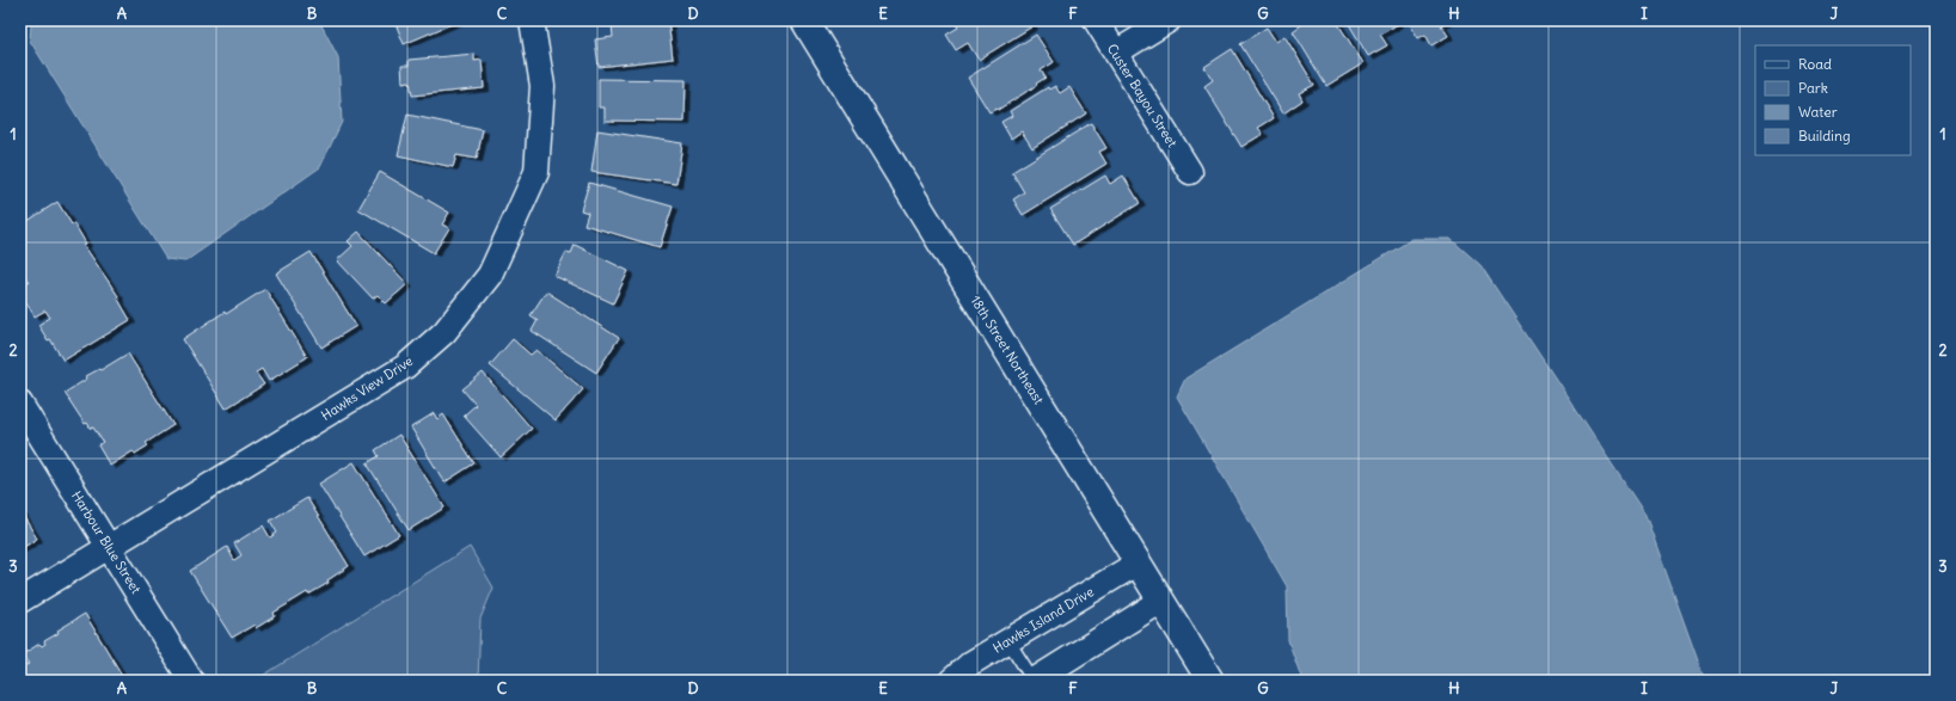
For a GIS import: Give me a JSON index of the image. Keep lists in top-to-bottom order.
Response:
{
  "streets": {
    "street": [
      "Custer Bayou Street",
      "18th Street Northeast",
      "Hawks View Drive",
      "Harbour Blue Street",
      "Hawks Island Drive"
    ]
  },
  "crossings": [
    ["18th Street Northeast", "Hawks Island Drive"],
    ["Hawks View Drive", "Harbour Blue Street"]
  ],
  "legend": [
    "Road",
    "Park",
    "Water",
    "Building"
  ],
  "grid": {
    "columns": [
      "A",
      "B",
      "C",
      "D",
      "E",
      "F",
      "G",
      "H",
      "I",
      "J"
    ],
    "rows": ["1", "2", "3"]
  }
}
